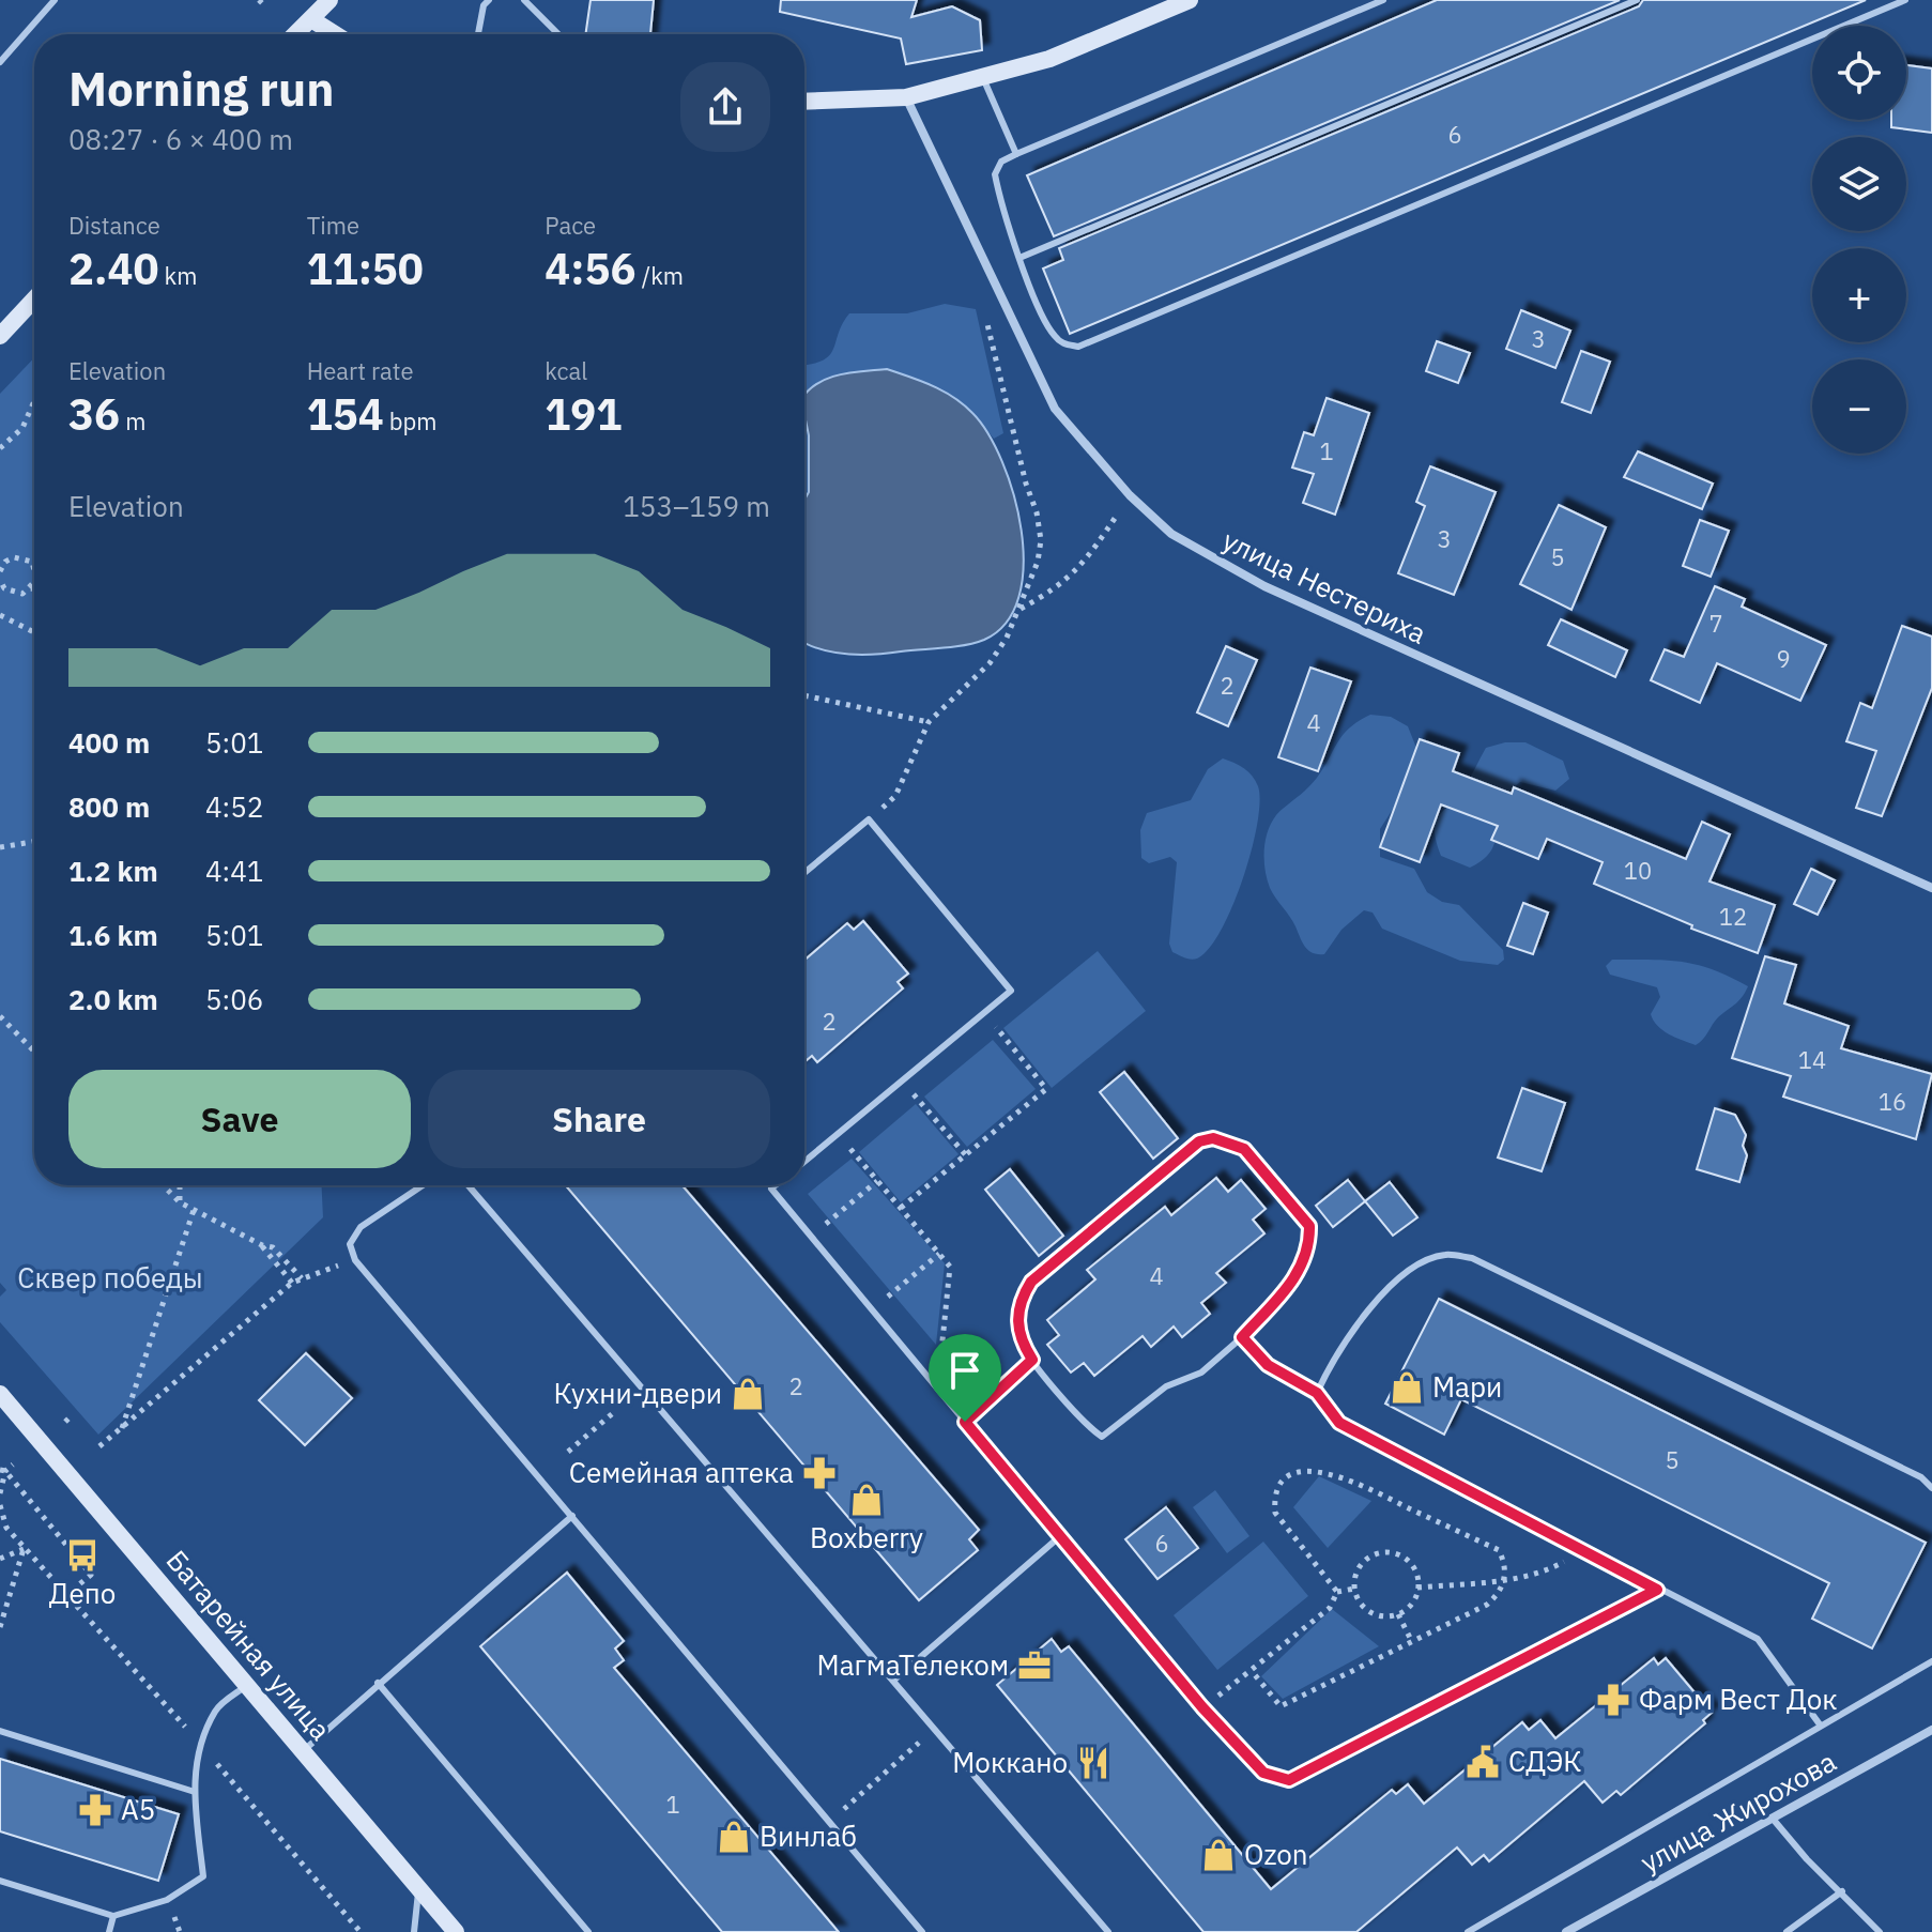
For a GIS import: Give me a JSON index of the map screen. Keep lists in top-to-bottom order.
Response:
{
  "streets": {
    "main road": ["Батарейная улица"],
    "street": ["улица Нестериха", "улица Жирохова"]
  },
  "parks": ["Сквер победы"],
  "places": {
    "shop": [
      "Мари",
      "Кухни-двери",
      "Boxberry",
      "Винлаб",
      "Ozon"
    ],
    "pharmacy": ["Семейная аптека", "Фарм Вест Док", "А5"],
    "bus stop": ["Депо"],
    "office": ["МагмаТелеком"],
    "public building": ["СДЭК"],
    "restaurant": ["Моккано"]
  },
  "house_numbers": [
    "6",
    "3",
    "1",
    "3",
    "5",
    "7",
    "9",
    "2",
    "4",
    "10",
    "12",
    "2",
    "14",
    "16",
    "4",
    "2",
    "5",
    "6",
    "1"
  ],
  "page": {
    "map_buttons": ["+", "−"],
    "heading": ["Morning run", "08:27 · 6 × 400 m"],
    "stats": [
      ["Distance", "2.40 km"],
      ["Time", "11:50"],
      ["Pace", "4:56 /km"],
      ["Elevation", "36 m"],
      ["Heart rate", "154 bpm"],
      ["kcal", "191"]
    ],
    "chart": ["Elevation", "153–159 m"],
    "list": [
      {
        "name": "400 m",
        "note": "5:01"
      },
      {
        "name": "800 m",
        "note": "4:52"
      },
      {
        "name": "1.2 km",
        "note": "4:41"
      },
      {
        "name": "1.6 km",
        "note": "5:01"
      },
      {
        "name": "2.0 km",
        "note": "5:06"
      }
    ],
    "buttons": ["Save", "Share"]
  }
}
